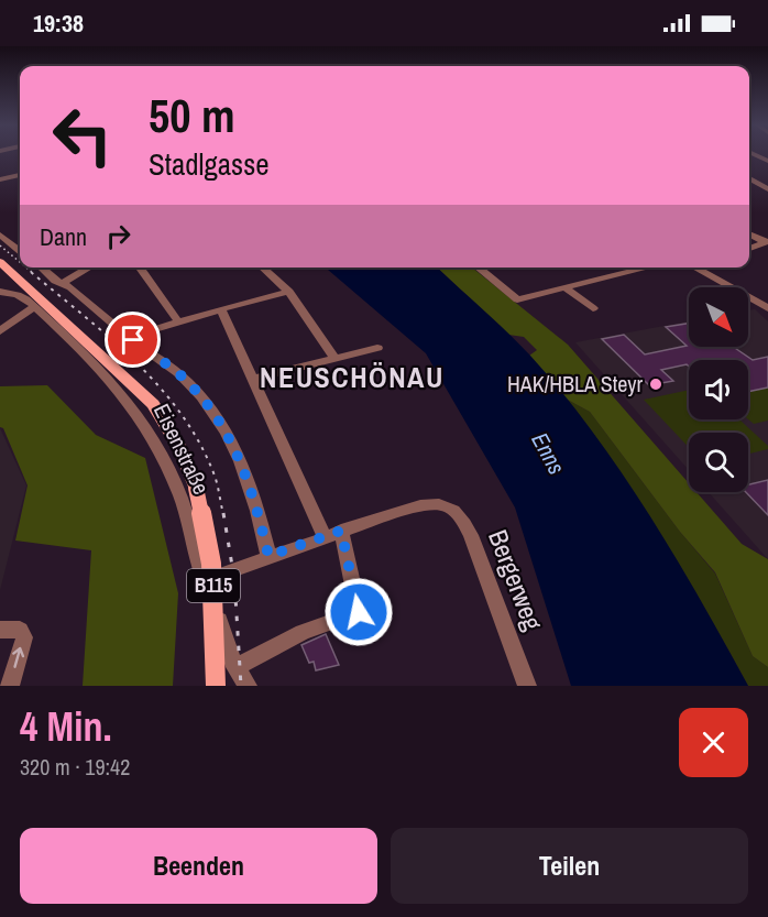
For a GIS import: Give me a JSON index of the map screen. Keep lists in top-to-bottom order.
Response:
{
  "streets": {
    "main road": ["Eisenstraße", "B115"],
    "street": ["Bergerweg"]
  },
  "districts": ["NEUSCHÖNAU"],
  "water": ["Enns"],
  "places": ["HAK/HBLA Steyr"],
  "north": "bottom right",
  "page": {
    "status": "19:38",
    "turn": ["50 m", "Stadlgasse"],
    "then": "Dann",
    "heading": ["4 Min.", "320 m · 19:42"],
    "buttons": ["Beenden", "Teilen"]
  }
}
